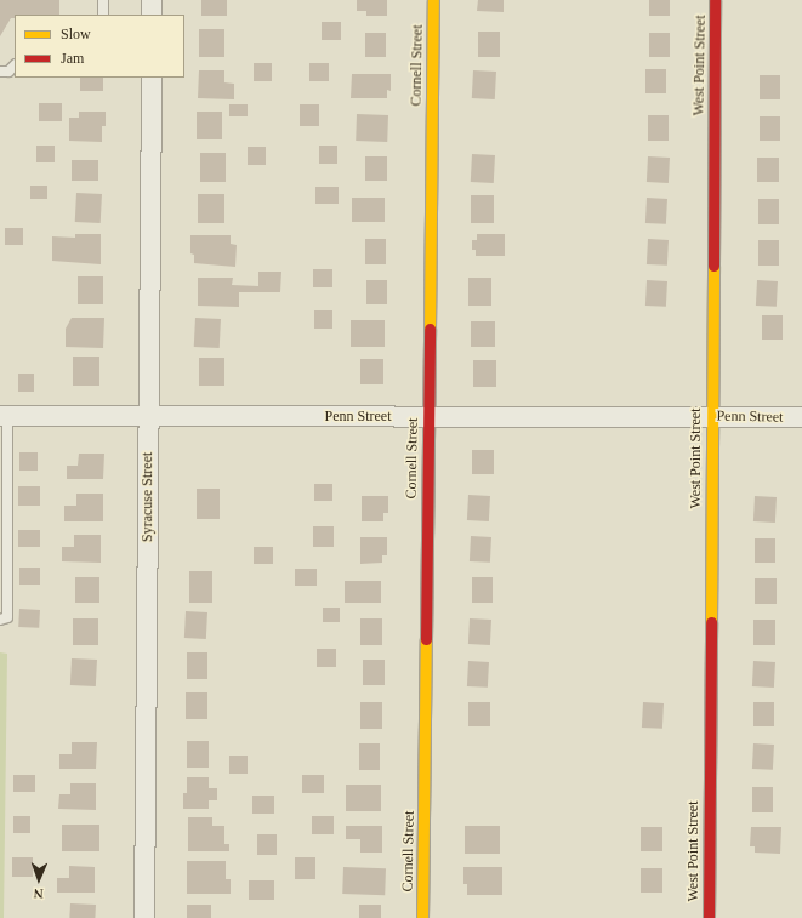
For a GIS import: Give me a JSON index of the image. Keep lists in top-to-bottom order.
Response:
{
  "streets": {
    "street": [
      "Cornell Street",
      "West Point Street",
      "Penn Street",
      "Syracuse Street"
    ]
  },
  "crossings": [
    ["Cornell Street", "Penn Street"],
    ["West Point Street", "Penn Street"],
    ["Penn Street", "Syracuse Street"]
  ],
  "legend": ["Slow", "Jam"],
  "north": "bottom"
}
